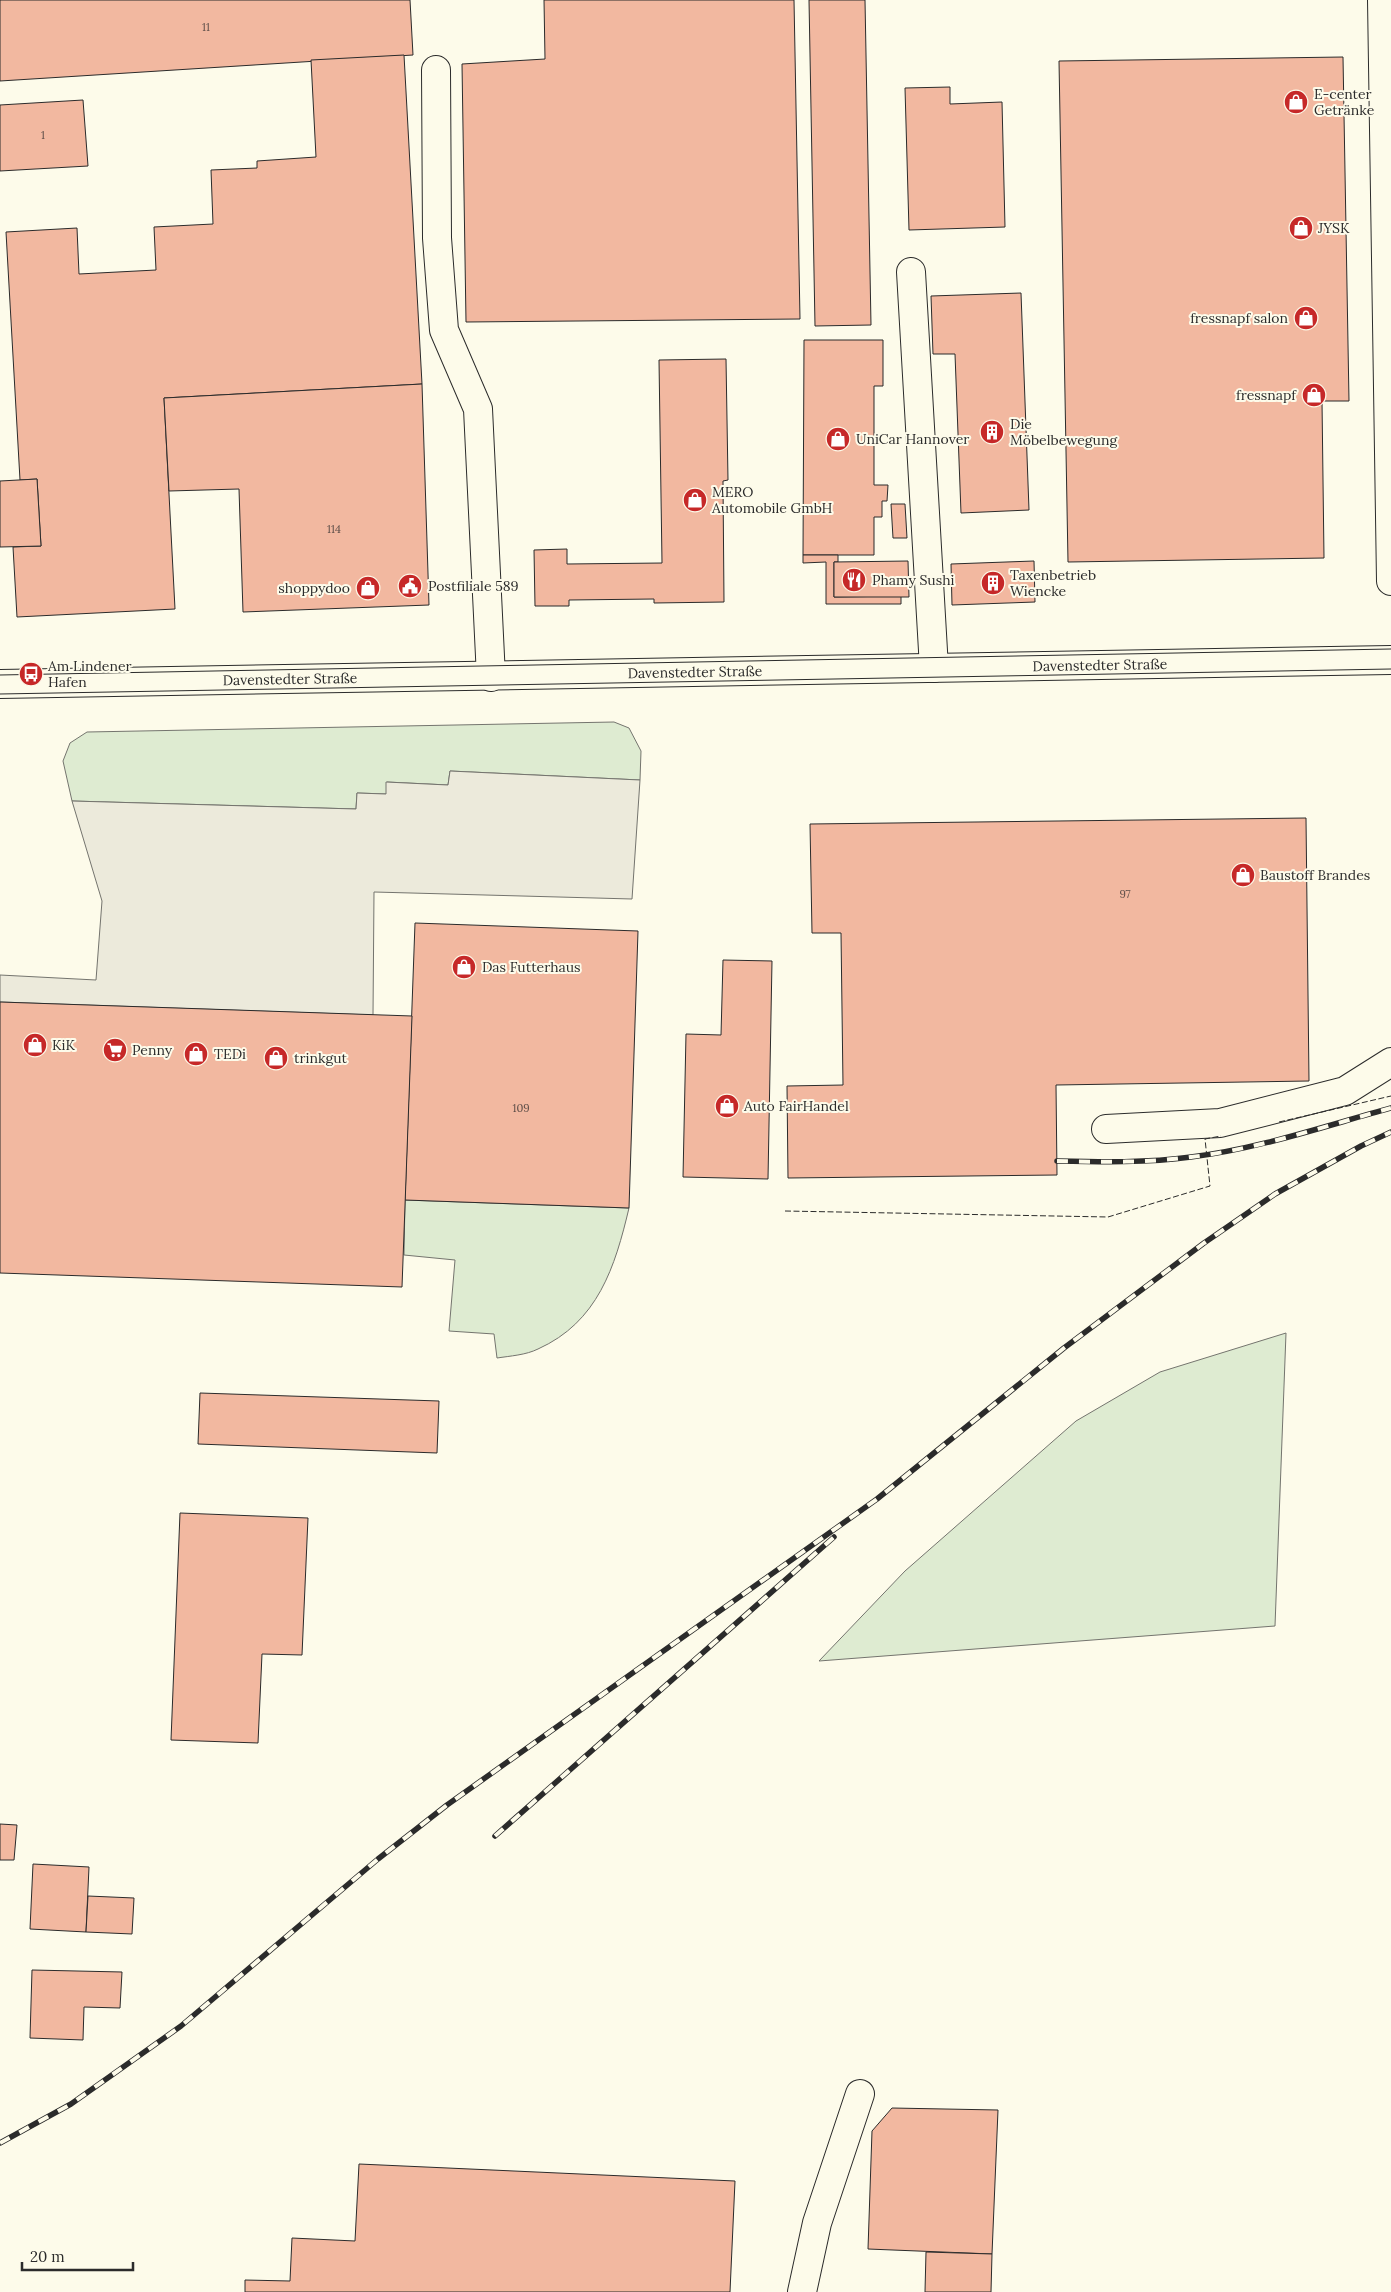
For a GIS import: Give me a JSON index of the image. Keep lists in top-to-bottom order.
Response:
{
  "streets": {
    "street": ["Davenstedter Straße"]
  },
  "places": {
    "shop": [
      "E-center Getränke",
      "JYSK",
      "fressnapf salon",
      "fressnapf",
      "UniCar Hannover",
      "MERO Automobile GmbH",
      "shoppydoo",
      "Baustoff Brandes",
      "Das Futterhaus",
      "KiK",
      "TEDi",
      "trinkgut",
      "Auto FairHandel"
    ],
    "building": ["Die Möbelbewegung", "Taxenbetrieb Wiencke"],
    "restaurant": ["Phamy Sushi"],
    "public building": ["Postfiliale 589"],
    "bus stop": ["Am Lindener Hafen"],
    "supermarket": ["Penny"]
  },
  "house_numbers": [
    "11",
    "1",
    "114",
    "97",
    "109"
  ],
  "scale_bar": "20 m"
}
